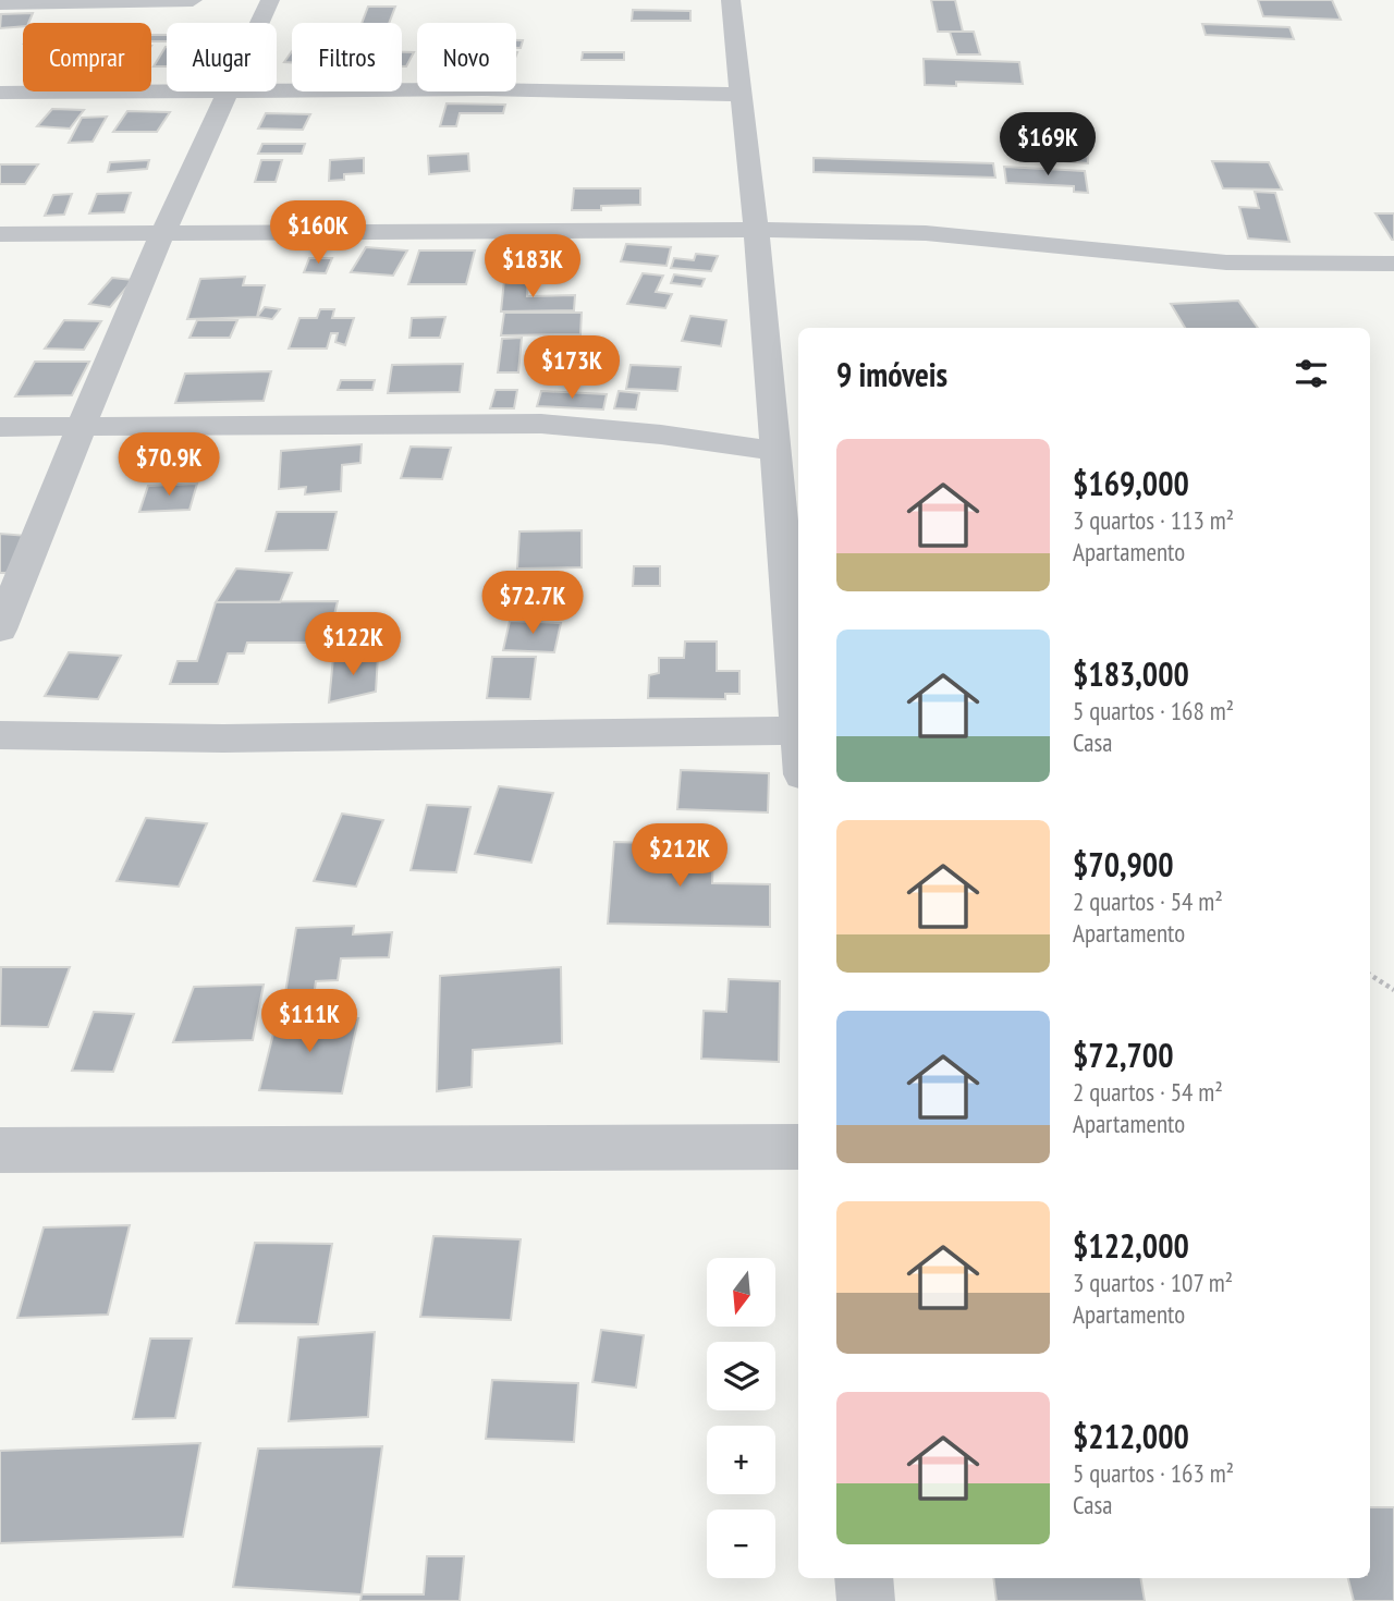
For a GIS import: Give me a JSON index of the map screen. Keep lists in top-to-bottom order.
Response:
{
  "north": "bottom",
  "page": {
    "chip": [
      "Comprar",
      "Alugar",
      "Filtros",
      "Novo"
    ],
    "price": [
      "$169K",
      "$160K",
      "$183K",
      "$173K",
      "$70.9K",
      "$72.7K",
      "$122K",
      "$212K",
      "$111K"
    ],
    "heading": "9 imóveis",
    "list": [
      {
        "name": "$169,000",
        "note": "3 quartos · 113 m² · Apartamento"
      },
      {
        "name": "$183,000",
        "note": "5 quartos · 168 m² · Casa"
      },
      {
        "name": "$70,900",
        "note": "2 quartos · 54 m² · Apartamento"
      },
      {
        "name": "$72,700",
        "note": "2 quartos · 54 m² · Apartamento"
      },
      {
        "name": "$122,000",
        "note": "3 quartos · 107 m² · Apartamento"
      },
      {
        "name": "$212,000",
        "note": "5 quartos · 163 m² · Casa"
      }
    ],
    "map_buttons": ["+", "−"]
  }
}
